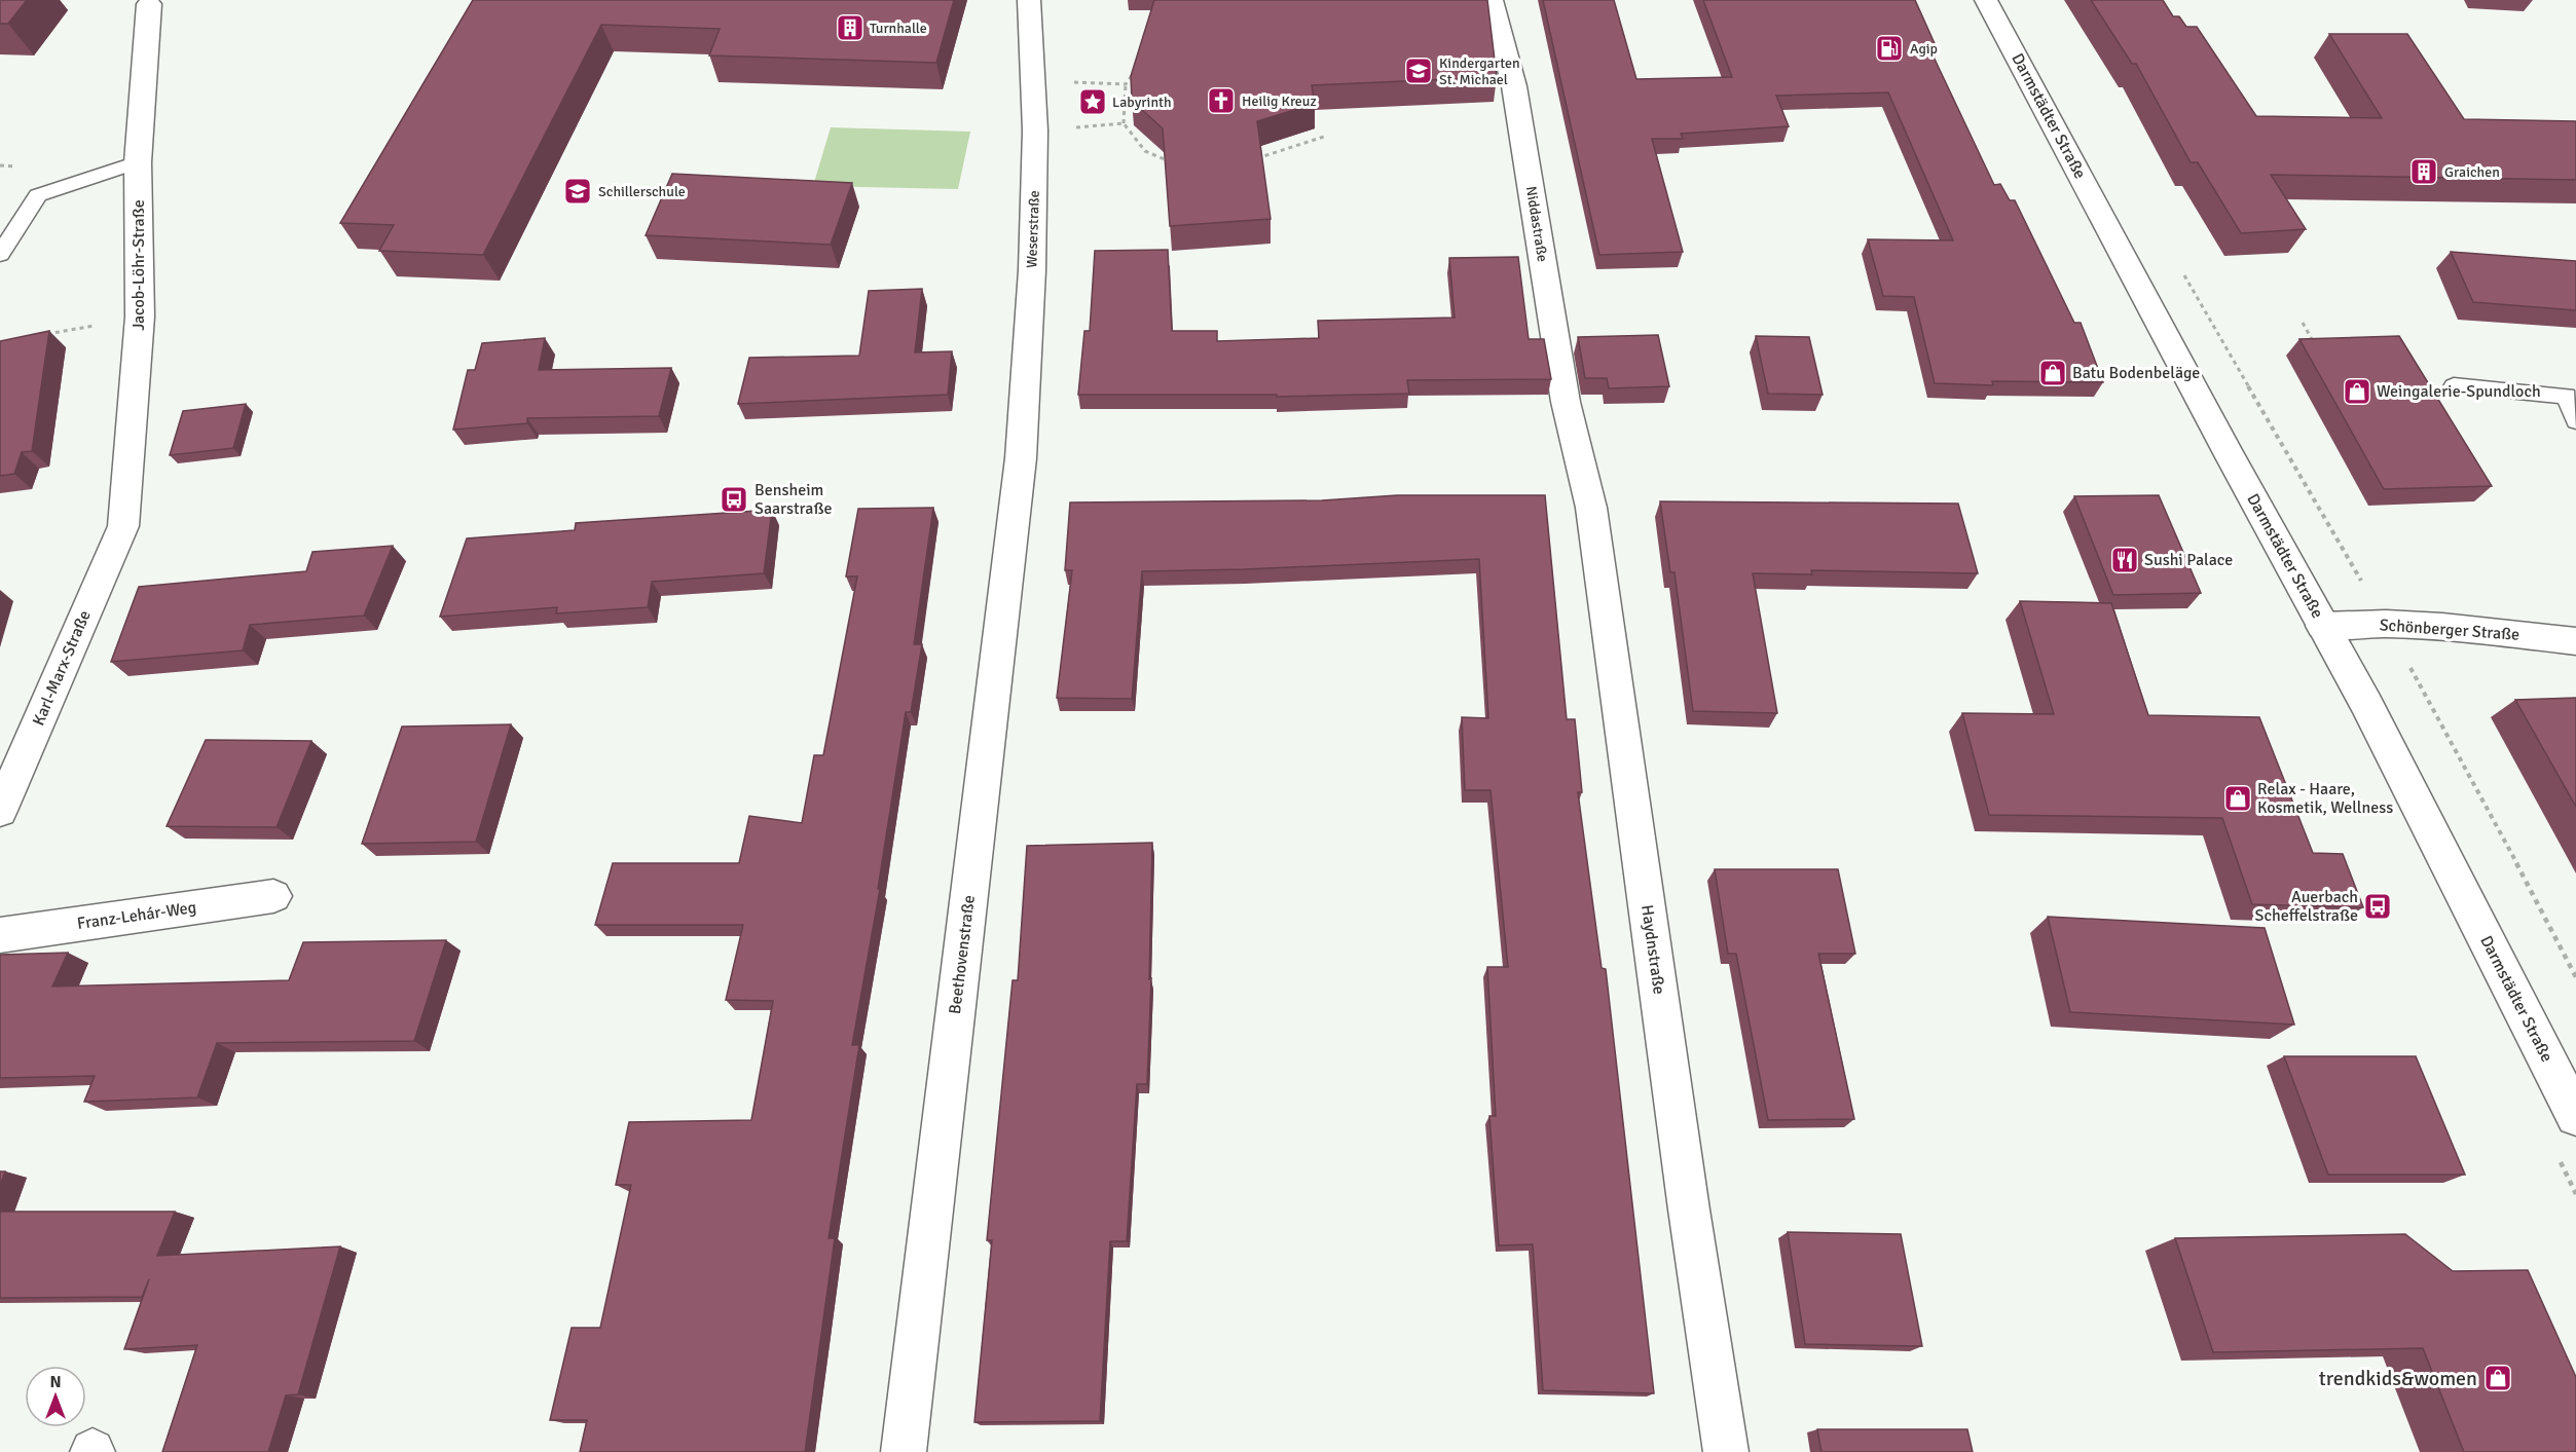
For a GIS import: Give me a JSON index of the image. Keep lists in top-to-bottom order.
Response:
{
  "streets": {
    "street": [
      "Darmstädter Straße",
      "Niddastraße",
      "Weserstraße",
      "Jacob-Löhr-Straße",
      "Schönberger Straße",
      "Karl-Marx-Straße",
      "Franz-Lehár-Weg",
      "Haydnstraße",
      "Beethovenstraße"
    ]
  },
  "crossings": [
    ["Darmstädter Straße", "Schönberger Straße"],
    ["Niddastraße", "Haydnstraße"],
    ["Weserstraße", "Beethovenstraße"],
    ["Jacob-Löhr-Straße", "Karl-Marx-Straße"]
  ],
  "places": {
    "building": ["Turnhalle", "Graichen"],
    "fuel station": ["Agip"],
    "school or university": ["Kindergarten St. Michael", "Schillerschule"],
    "church": ["Heilig Kreuz"],
    "place": ["Labyrinth"],
    "shop": [
      "Batu Bodenbeläge",
      "Weingalerie-Spundloch",
      "Relax - Haare, Kosmetik, Wellness",
      "trendkids&women"
    ],
    "bus stop": ["Bensheim Saarstraße", "Auerbach Scheffelstraße"],
    "restaurant": ["Sushi Palace"]
  },
  "north": "top"
}
